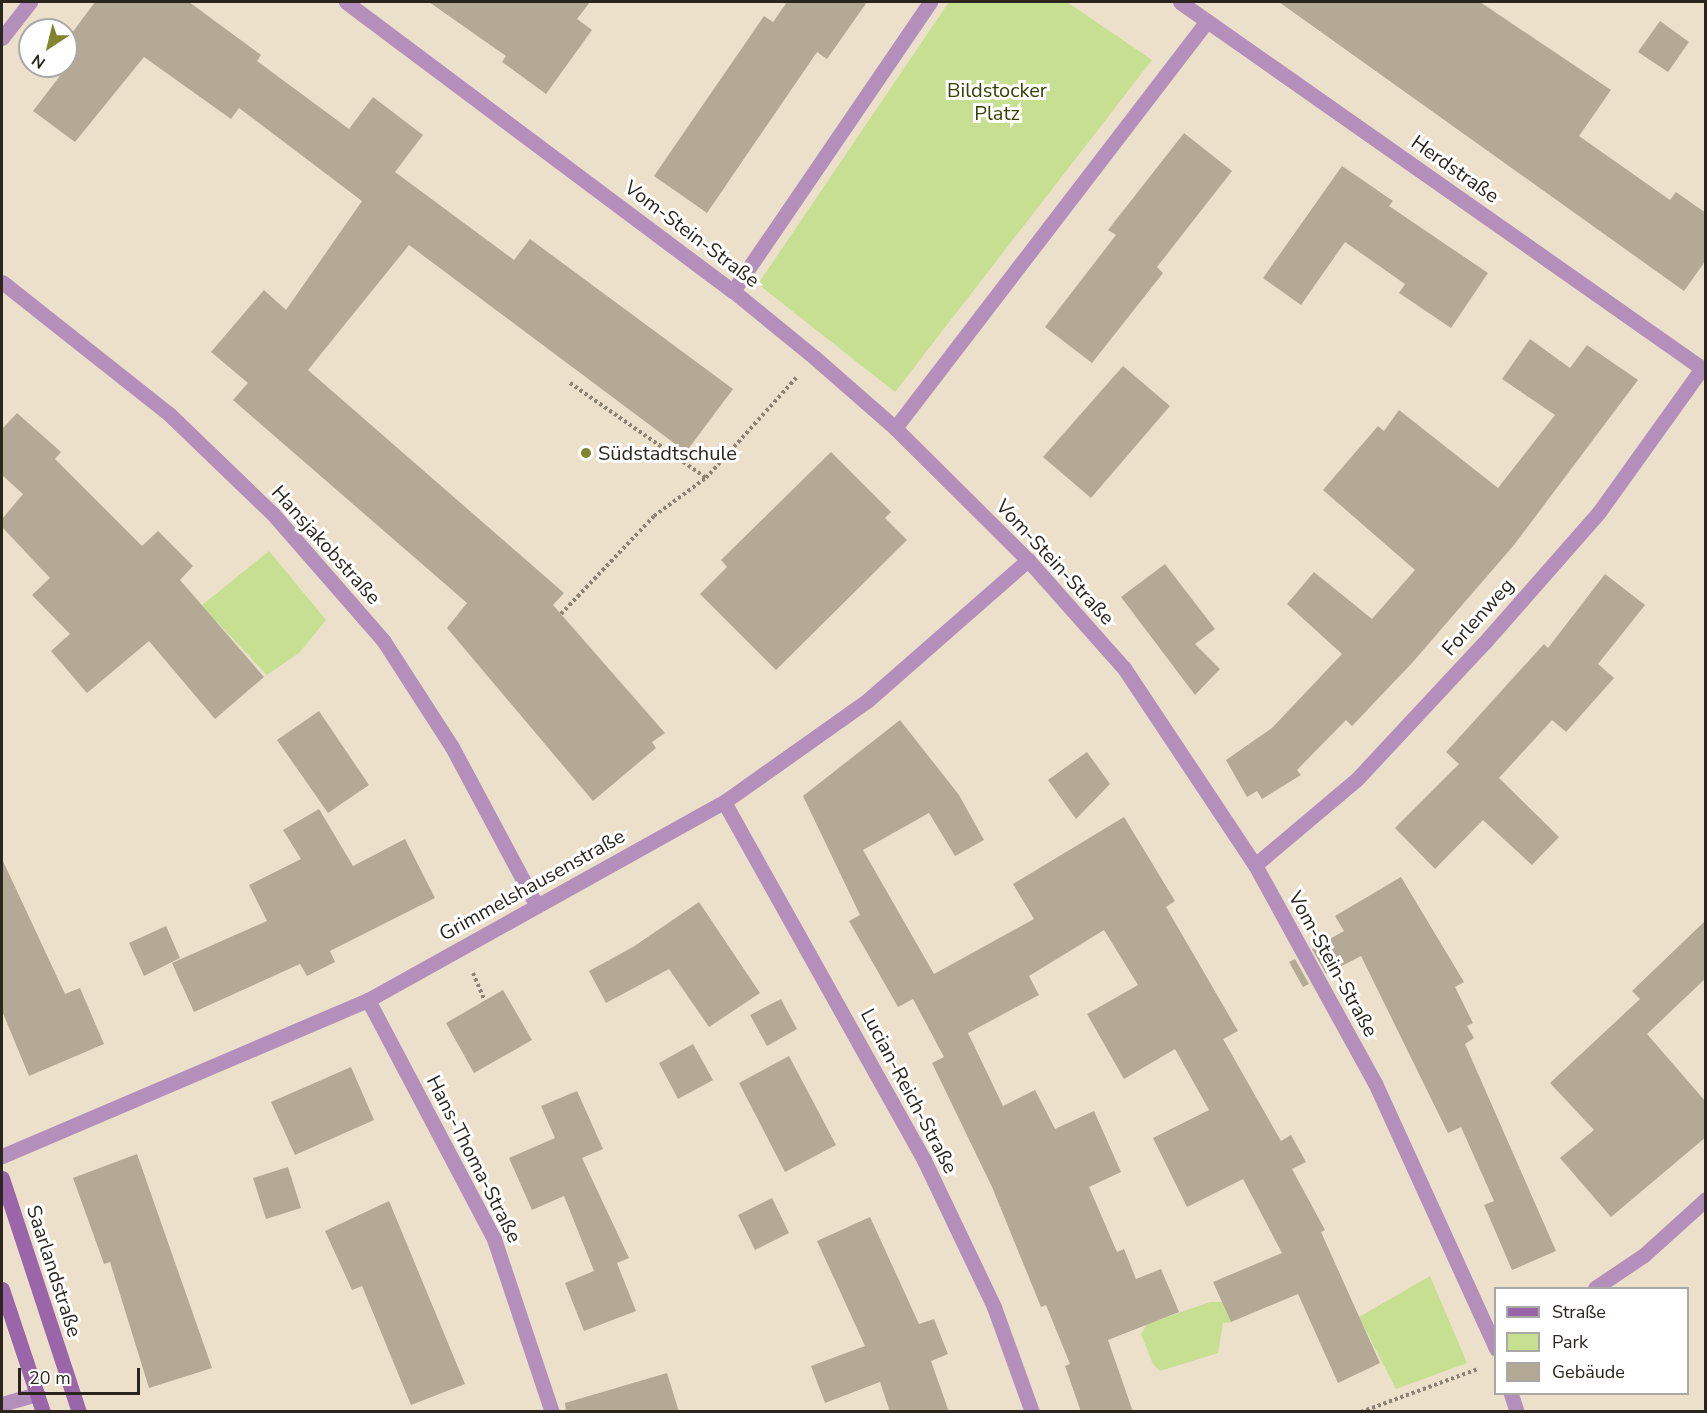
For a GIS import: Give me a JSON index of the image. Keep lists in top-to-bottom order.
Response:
{
  "streets": {
    "street": [
      "Herdstraße",
      "Vom-Stein-Straße",
      "Hansjakobstraße",
      "Forlenweg",
      "Grimmelshausenstraße",
      "Lucian-Reich-Straße",
      "Hans-Thoma-Straße",
      "Saarlandstraße"
    ]
  },
  "crossings": [
    ["Herdstraße", "Forlenweg"],
    ["Vom-Stein-Straße", "Forlenweg"],
    ["Vom-Stein-Straße", "Grimmelshausenstraße"],
    ["Hansjakobstraße", "Grimmelshausenstraße"],
    ["Grimmelshausenstraße", "Lucian-Reich-Straße"],
    ["Grimmelshausenstraße", "Hans-Thoma-Straße"]
  ],
  "parks": ["Bildstocker Platz"],
  "places": ["Südstadtschule"],
  "legend": ["Straße", "Park", "Gebäude"],
  "scale_bar": "20 m",
  "north": "bottom left"
}
